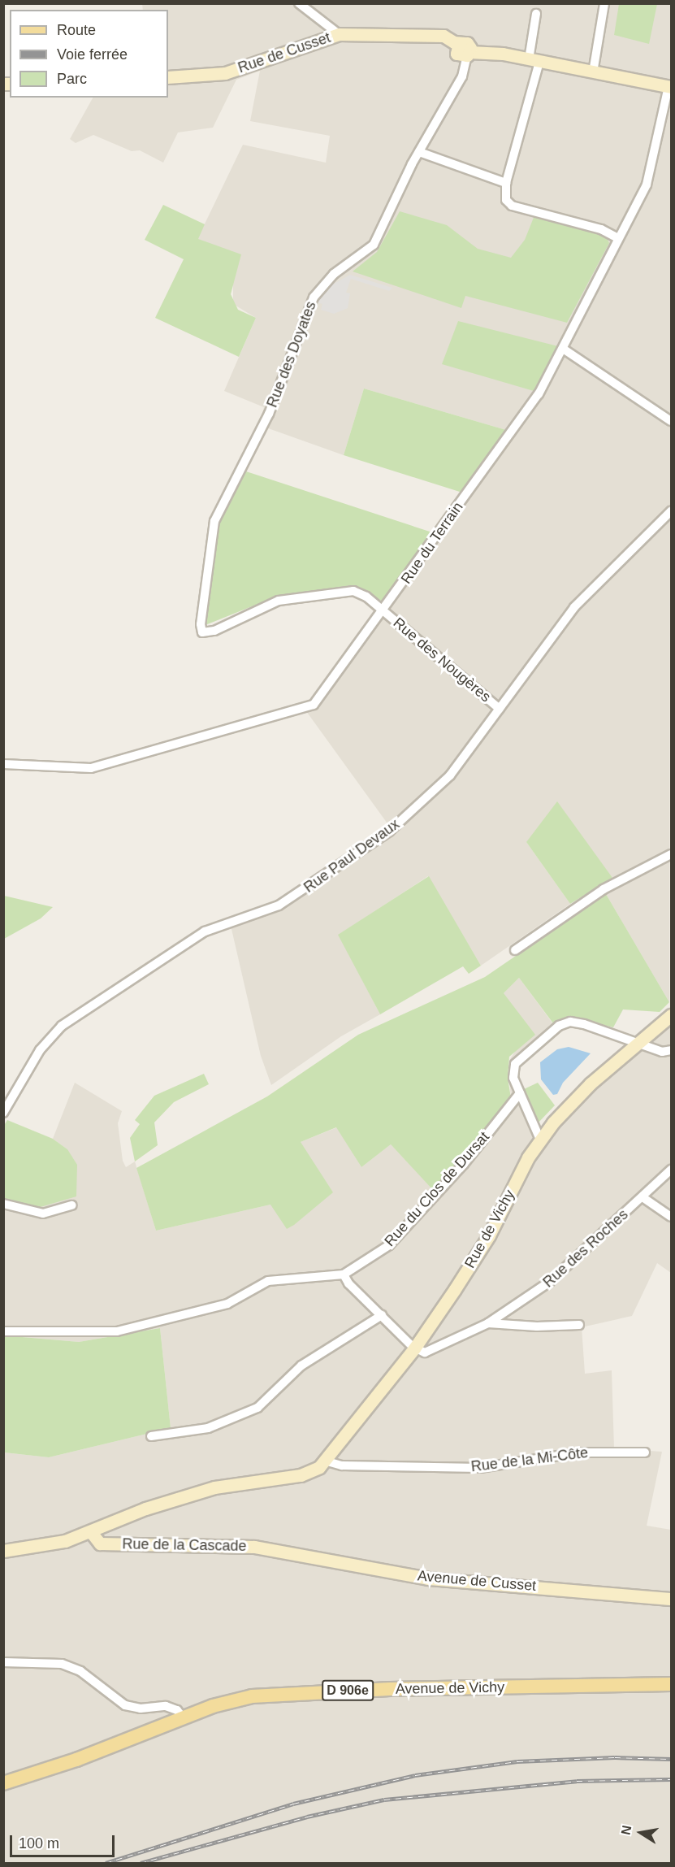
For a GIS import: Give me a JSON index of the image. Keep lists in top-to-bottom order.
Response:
{
  "streets": {
    "main road": ["Avenue de Vichy", "D 906e"],
    "street": [
      "Rue de Cusset",
      "Rue des Doyates",
      "Rue du Terrain",
      "Rue des Nougères",
      "Rue Paul Devaux",
      "Rue du Clos de Dursat",
      "Rue de Vichy",
      "Rue des Roches",
      "Rue de la Mi-Côte",
      "Rue de la Cascade",
      "Avenue de Cusset"
    ]
  },
  "crossings": [
    ["Rue de Cusset", "Rue des Doyates"],
    ["Rue de Cusset", "Rue du Terrain"],
    ["Rue des Doyates", "Rue des Nougères"],
    ["Rue du Terrain", "Rue des Nougères"],
    ["Rue des Nougères", "Rue Paul Devaux"],
    ["Rue de Vichy", "Rue des Roches"],
    ["Rue de Vichy", "Rue de la Mi-Côte"],
    ["Rue de la Cascade", "Avenue de Cusset"]
  ],
  "legend": ["Route", "Voie ferrée", "Parc"],
  "scale_bar": "100 m",
  "north": "left"
}
